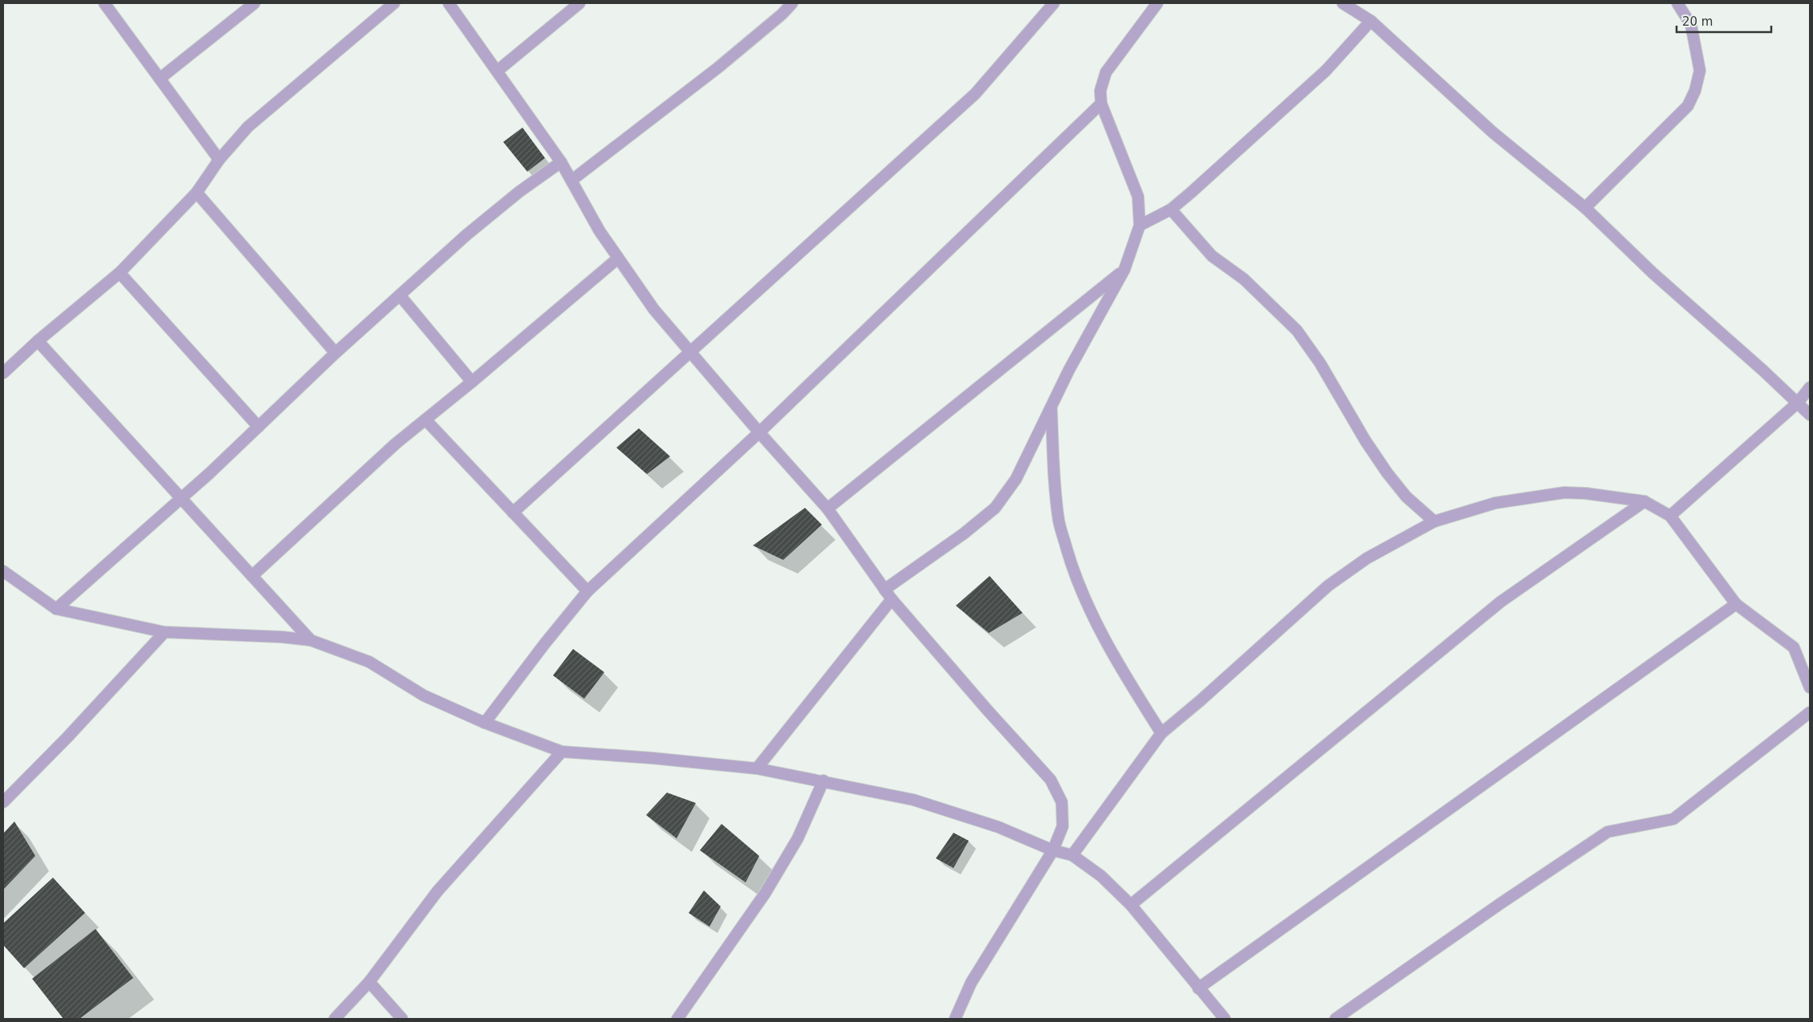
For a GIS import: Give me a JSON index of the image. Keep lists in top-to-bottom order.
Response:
{
  "scale_bar": "20 m"
}
